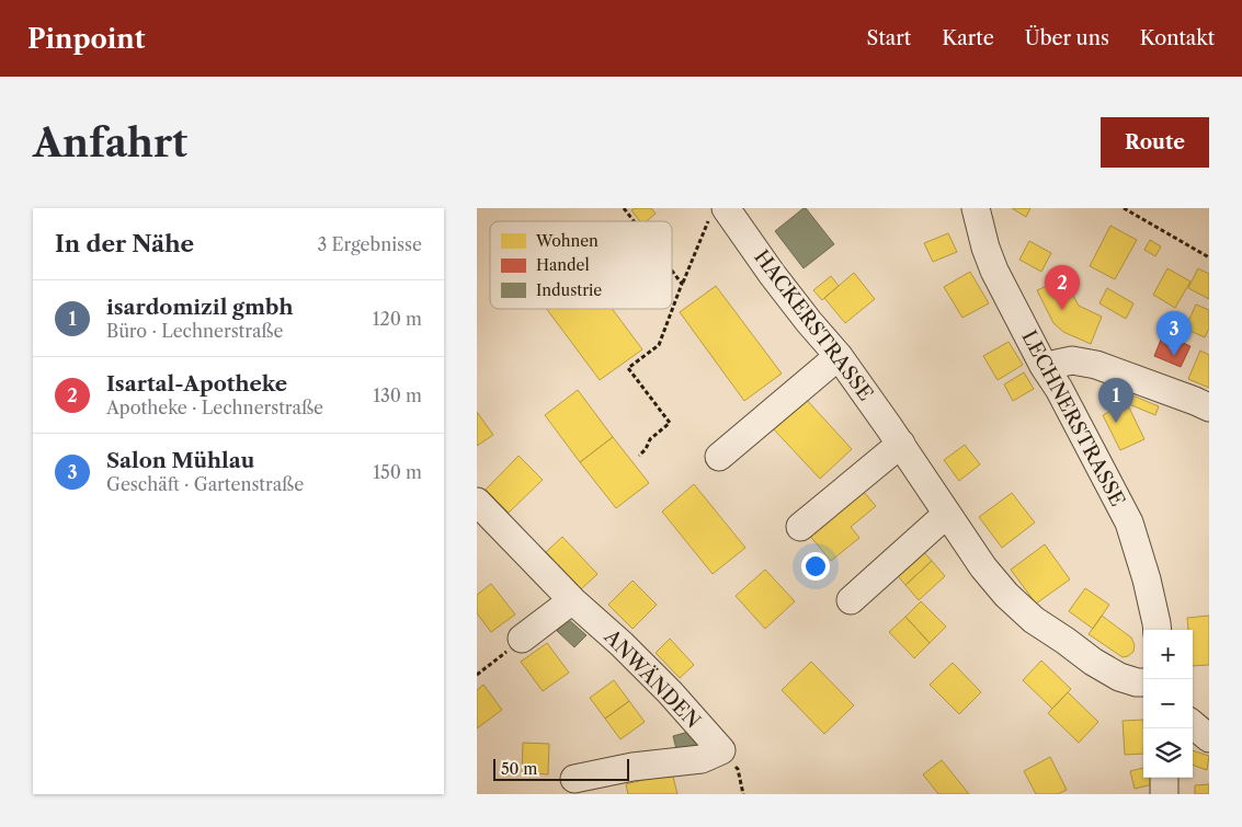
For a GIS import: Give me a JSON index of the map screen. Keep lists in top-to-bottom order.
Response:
{
  "streets": {
    "street": ["HACKERSTRASSE", "LECHNERSTRASSE", "ANWÄNDEN"]
  },
  "legend": ["Wohnen", "Handel", "Industrie"],
  "scale_bar": "50 m",
  "page": {
    "header": "Pinpoint",
    "nav": [
      "Start",
      "Karte",
      "Über uns",
      "Kontakt"
    ],
    "buttons": "Route",
    "title": "Anfahrt",
    "heading": ["In der Nähe", "3 Ergebnisse"],
    "pins": ["2", "3", "1"],
    "list": [
      {
        "mark": "1",
        "name": "isardomizil gmbh",
        "note": "Büro · Lechnerstraße",
        "value": "120 m"
      },
      {
        "mark": "2",
        "name": "Isartal-Apotheke",
        "note": "Apotheke · Lechnerstraße",
        "value": "130 m"
      },
      {
        "mark": "3",
        "name": "Salon Mühlau",
        "note": "Geschäft · Gartenstraße",
        "value": "150 m"
      }
    ],
    "map_buttons": ["+", "−"],
    "scale": "50 m"
  }
}
